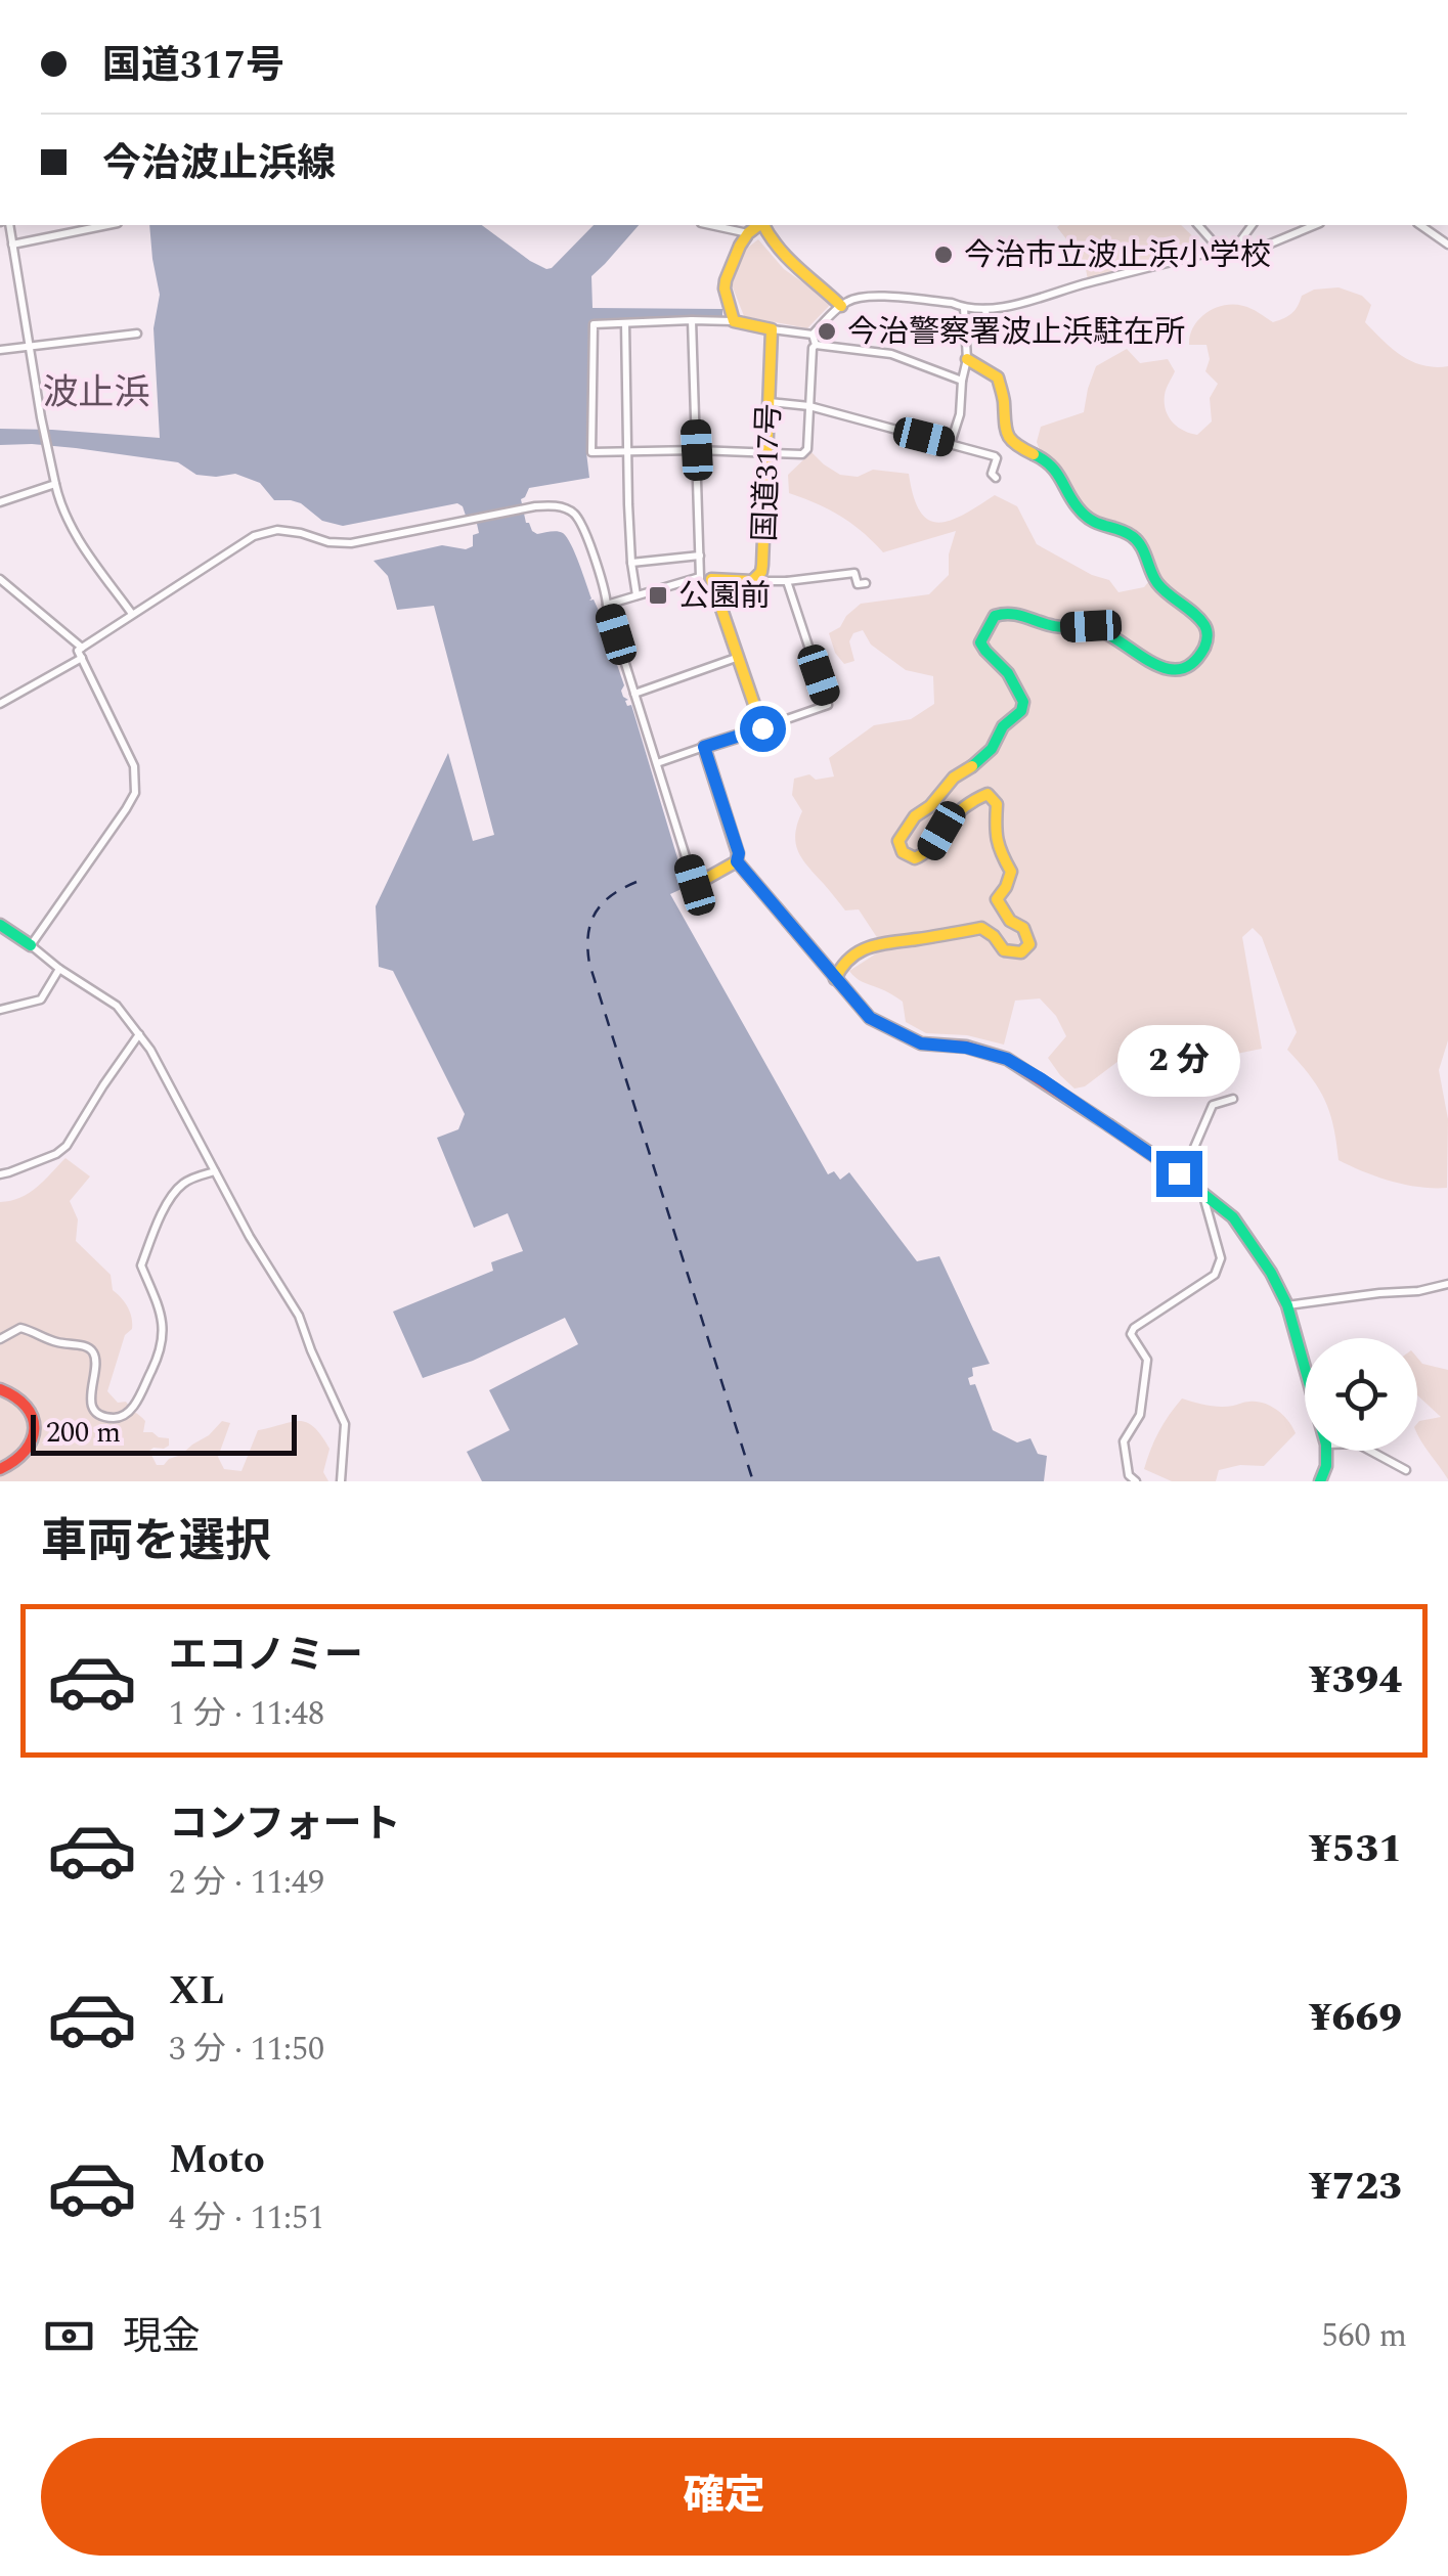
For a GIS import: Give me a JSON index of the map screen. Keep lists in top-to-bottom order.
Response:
{
  "streets": {
    "main road": ["国道317号"]
  },
  "districts": ["波止浜"],
  "places": {
    "other": ["今治市立波止浜小学校", "今治警察署波止浜駐在所"],
    "transit": ["公園前"]
  },
  "scale_bar": "200 m",
  "page": {
    "banner": ["国道317号", "今治波止浜線"],
    "bubble": "2 分",
    "scale": "200 m",
    "heading": "車両を選択",
    "list": [
      {
        "name": "エコノミー",
        "note": "1 分 · 11:48",
        "value": "¥394"
      },
      {
        "name": "コンフォート",
        "note": "2 分 · 11:49",
        "value": "¥531"
      },
      {
        "name": "XL",
        "note": "3 分 · 11:50",
        "value": "¥669"
      },
      {
        "name": "Moto",
        "note": "4 分 · 11:51",
        "value": "¥723"
      }
    ],
    "pay": ["現金", "560 m"],
    "buttons": "確定"
  }
}
